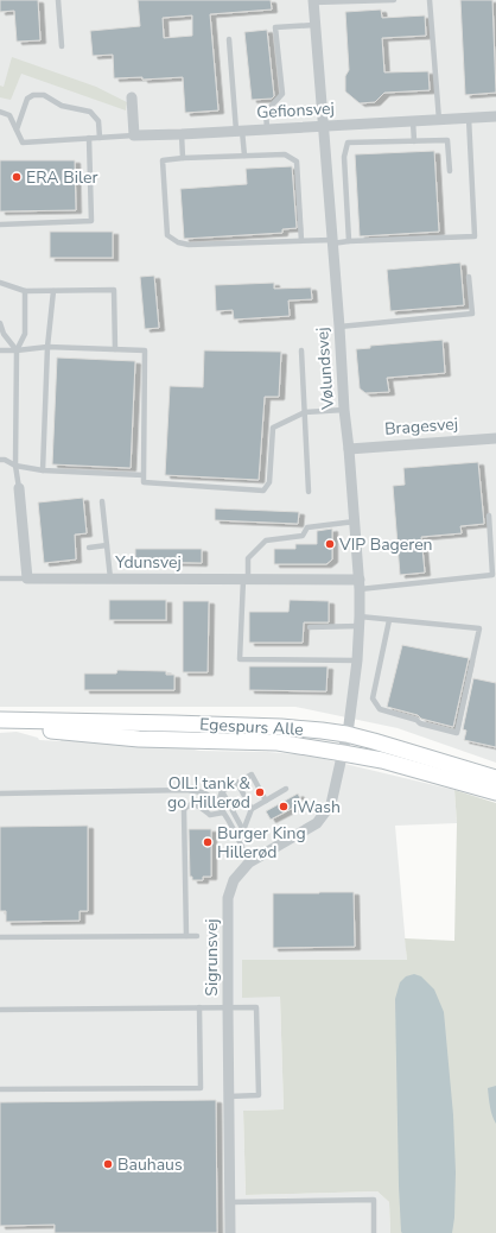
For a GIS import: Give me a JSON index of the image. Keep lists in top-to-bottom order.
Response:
{
  "streets": {
    "street": [
      "Gefionsvej",
      "Vølundsvej",
      "Bragesvej",
      "Ydunsvej",
      "Egespurs Alle",
      "Sigrunsvej"
    ]
  },
  "crossings": [
    ["Gefionsvej", "Vølundsvej"],
    ["Vølundsvej", "Bragesvej"],
    ["Vølundsvej", "Ydunsvej"],
    ["Vølundsvej", "Egespurs Alle"],
    ["Vølundsvej", "Sigrunsvej"],
    ["Egespurs Alle", "Sigrunsvej"]
  ],
  "places": [
    "ERA Biler",
    "VIP Bageren",
    "OIL! tank & go Hillerød",
    "iWash",
    "Burger King Hillerød",
    "Bauhaus"
  ]
}
